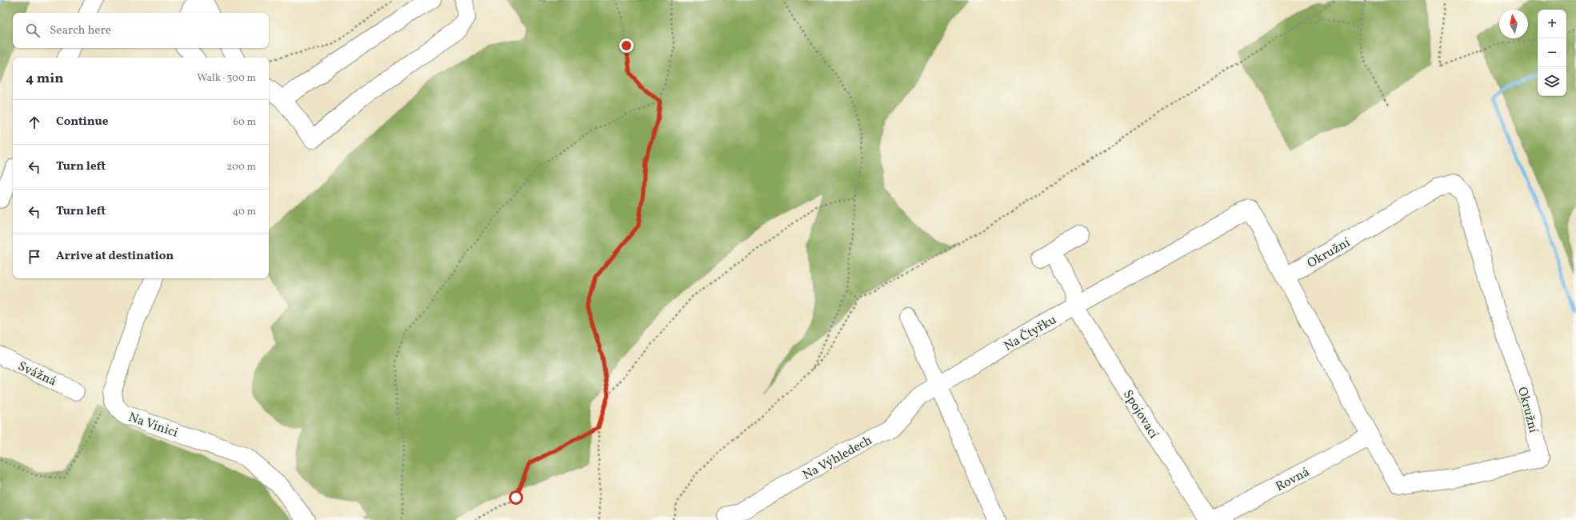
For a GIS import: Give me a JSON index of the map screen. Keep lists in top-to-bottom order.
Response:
{
  "streets": {
    "street": [
      "Okružní",
      "Na Čtyřku",
      "Svážná",
      "Spojovací",
      "Na Vinici",
      "Na Výhledech",
      "Rovná"
    ]
  },
  "crossings": [
    ["Okružní", "Na Čtyřku"],
    ["Okružní", "Rovná"],
    ["Na Čtyřku", "Spojovací"],
    ["Na Čtyřku", "Na Výhledech"]
  ],
  "north": "top",
  "page": {
    "map_buttons": ["+", "−"],
    "search": "Search here",
    "heading": ["4 min", "Walk · 300 m"],
    "list": [
      ["Continue", "60 m"],
      ["Turn left", "200 m"],
      ["Turn left", "40 m"],
      "Arrive at destination"
    ]
  }
}
